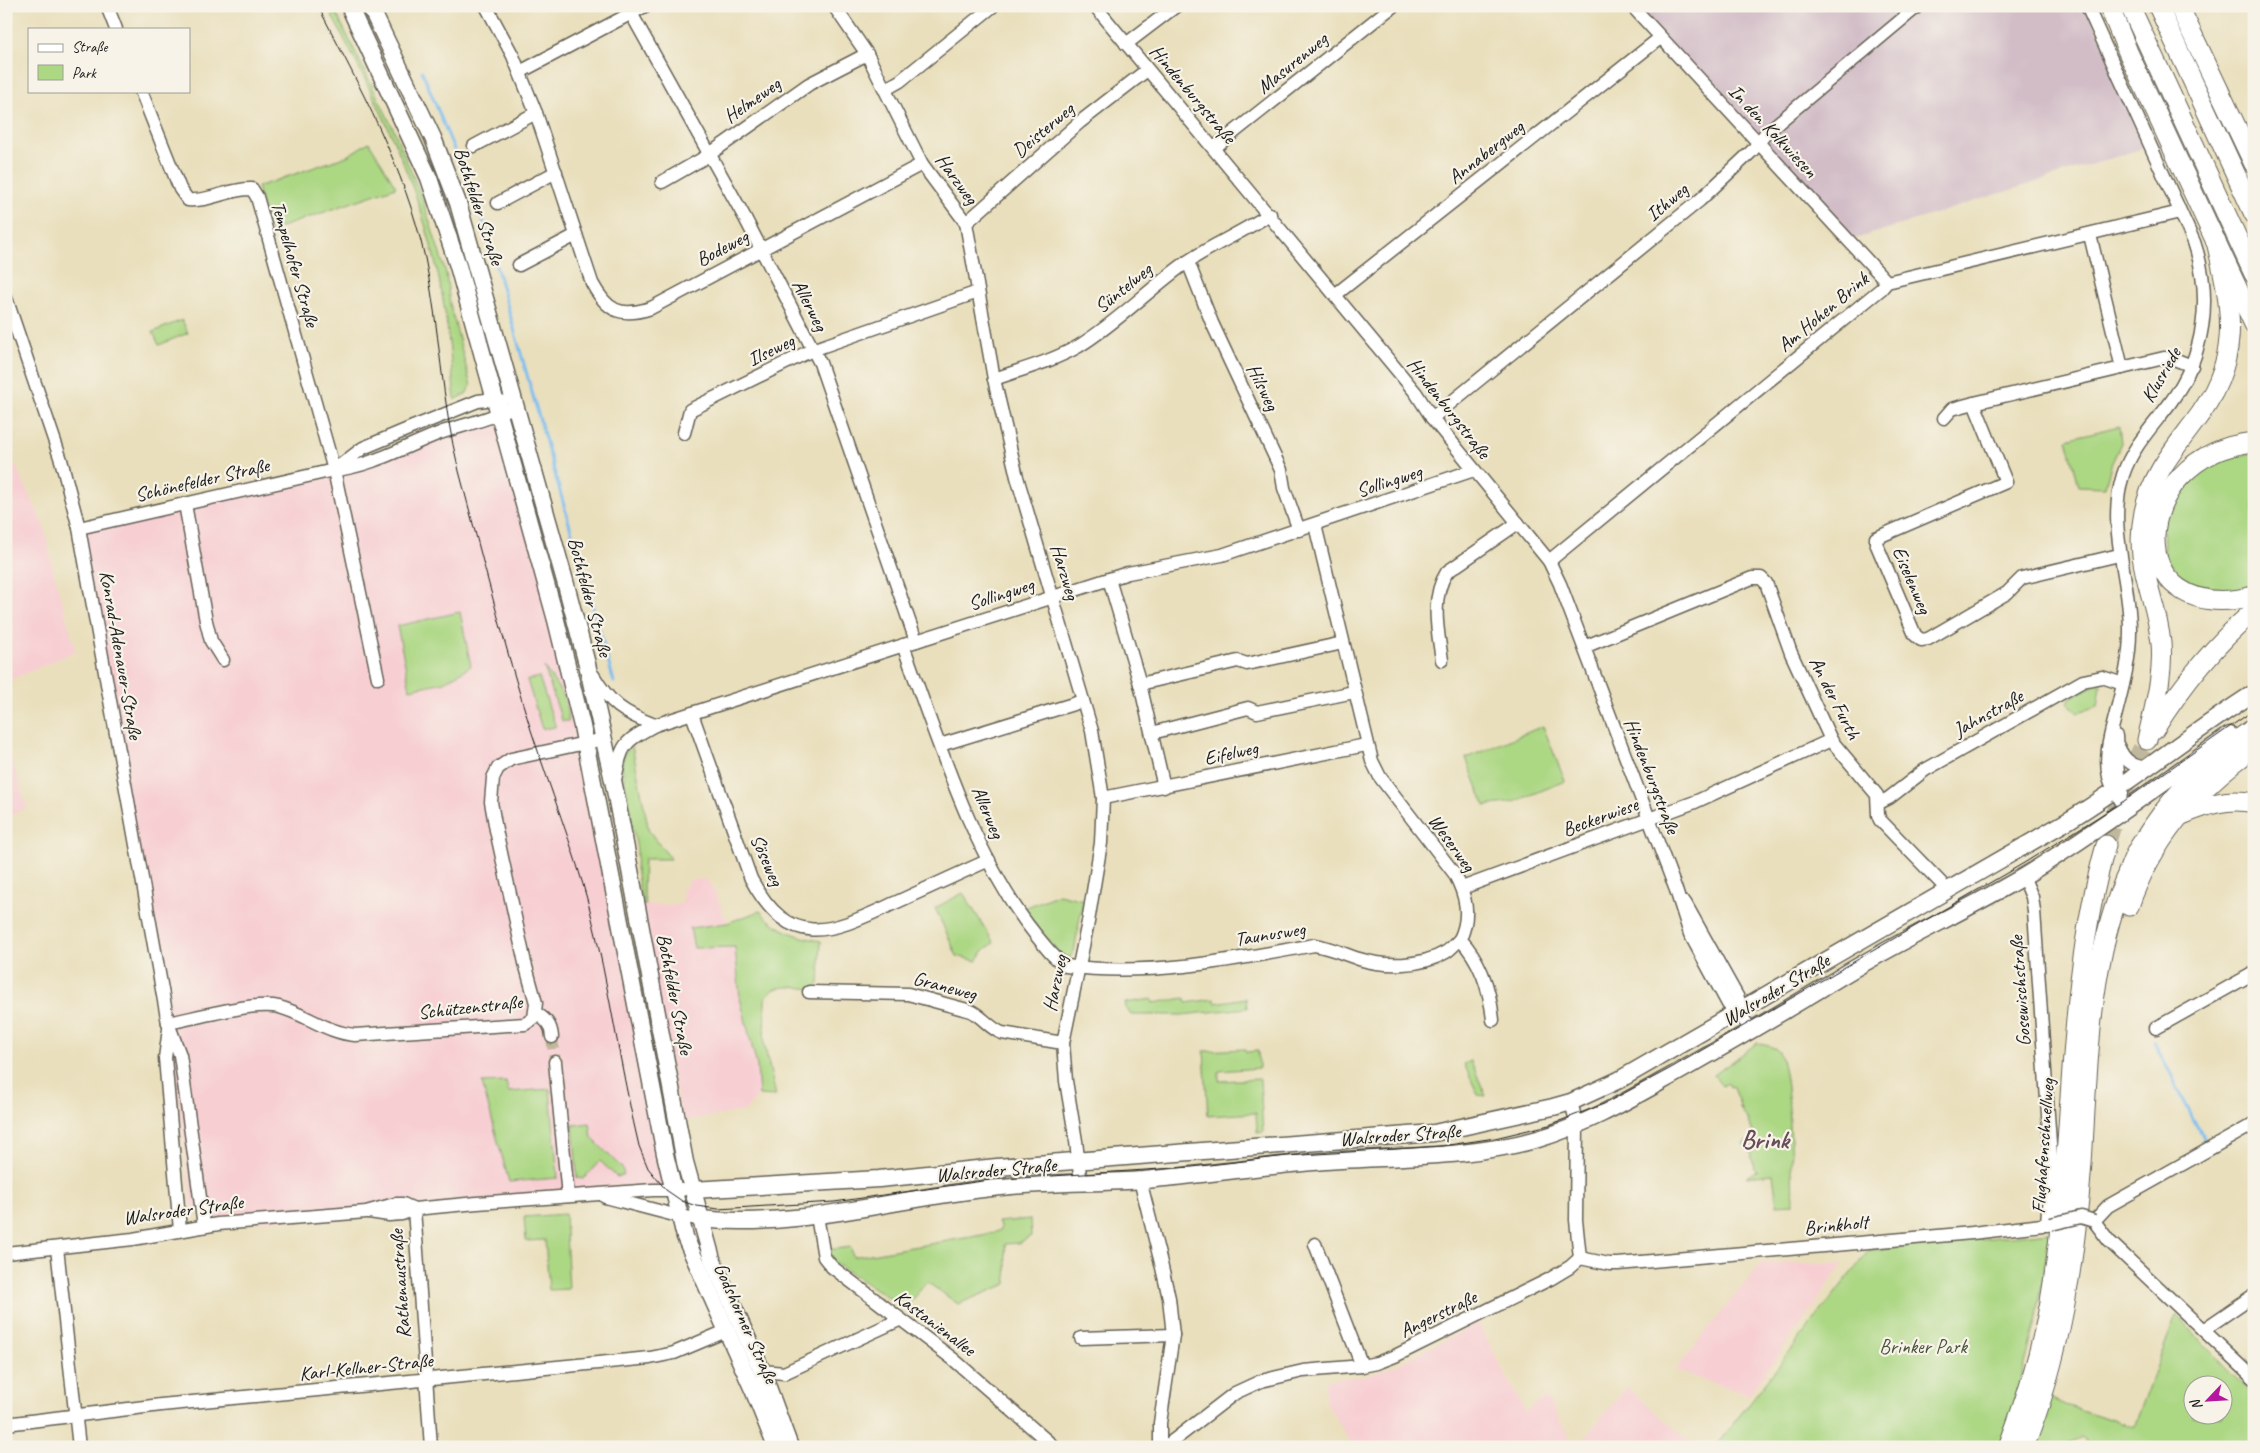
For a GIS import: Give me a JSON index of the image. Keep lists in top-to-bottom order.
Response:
{
  "streets": {
    "highway": ["Flughafenschnellweg"],
    "main road": ["Bothfelder Straße", "Walsroder Straße", "Godshorner Straße"],
    "street": [
      "Masurenweg",
      "Hindenburgstraße",
      "Helmeweg",
      "Deisterweg",
      "In den Kolkwiesen",
      "Annabergweg",
      "Harzweg",
      "Ithweg",
      "Bodeweg",
      "Tempelhofer Straße",
      "Süntelweg",
      "Allerweg",
      "Am Hohen Brink",
      "Ilseweg",
      "Klusriede",
      "Hilsweg",
      "Schönefelder Straße",
      "Sollingweg",
      "Eiselenweg",
      "Konrad-Adenauer-Straße",
      "An der Furth",
      "Jahnstraße",
      "Eifelweg",
      "Beckerwiese",
      "Weserweg",
      "Söseweg",
      "Taunusweg",
      "Graneweg",
      "Gosewischstraße",
      "Schützenstraße",
      "Brinkholt",
      "Rathenaustraße",
      "Angerstraße",
      "Kastanienallee",
      "Karl-Kellner-Straße"
    ]
  },
  "crossings": [
    ["Masurenweg", "Hindenburgstraße"],
    ["Hindenburgstraße", "Deisterweg"],
    ["Hindenburgstraße", "Annabergweg"],
    ["Hindenburgstraße", "Ithweg"],
    ["Hindenburgstraße", "Süntelweg"],
    ["Hindenburgstraße", "Am Hohen Brink"],
    ["Hindenburgstraße", "Sollingweg"],
    ["Hindenburgstraße", "An der Furth"],
    ["Hindenburgstraße", "Beckerwiese"],
    ["Hindenburgstraße", "Walsroder Straße"],
    ["Helmeweg", "Harzweg"],
    ["Helmeweg", "Allerweg"],
    ["Deisterweg", "Harzweg"],
    ["In den Kolkwiesen", "Annabergweg"],
    ["In den Kolkwiesen", "Ithweg"],
    ["In den Kolkwiesen", "Am Hohen Brink"],
    ["Harzweg", "Bodeweg"],
    ["Harzweg", "Süntelweg"],
    ["Harzweg", "Allerweg"],
    ["Harzweg", "Ilseweg"],
    ["Harzweg", "Sollingweg"],
    ["Harzweg", "Eifelweg"],
    ["Harzweg", "Taunusweg"],
    ["Harzweg", "Graneweg"],
    ["Harzweg", "Walsroder Straße"],
    ["Bothfelder Straße", "Schönefelder Straße"],
    ["Bothfelder Straße", "Sollingweg"],
    ["Bothfelder Straße", "Walsroder Straße"],
    ["Bothfelder Straße", "Schützenstraße"],
    ["Bothfelder Straße", "Godshorner Straße"],
    ["Bodeweg", "Allerweg"],
    ["Tempelhofer Straße", "Schönefelder Straße"],
    ["Süntelweg", "Hilsweg"],
    ["Allerweg", "Ilseweg"],
    ["Allerweg", "Sollingweg"],
    ["Allerweg", "Söseweg"],
    ["Allerweg", "Taunusweg"],
    ["Am Hohen Brink", "Klusriede"],
    ["Klusriede", "Eiselenweg"],
    ["Klusriede", "Jahnstraße"],
    ["Klusriede", "Walsroder Straße"],
    ["Hilsweg", "Sollingweg"],
    ["Schönefelder Straße", "Konrad-Adenauer-Straße"],
    ["Sollingweg", "Weserweg"],
    ["Sollingweg", "Söseweg"],
    ["Konrad-Adenauer-Straße", "Walsroder Straße"],
    ["Konrad-Adenauer-Straße", "Schützenstraße"],
    ["An der Furth", "Jahnstraße"],
    ["An der Furth", "Beckerwiese"],
    ["An der Furth", "Walsroder Straße"],
    ["Eifelweg", "Weserweg"],
    ["Beckerwiese", "Weserweg"],
    ["Weserweg", "Taunusweg"],
    ["Walsroder Straße", "Gosewischstraße"],
    ["Walsroder Straße", "Rathenaustraße"],
    ["Walsroder Straße", "Godshorner Straße"],
    ["Walsroder Straße", "Kastanienallee"],
    ["Gosewischstraße", "Brinkholt"],
    ["Brinkholt", "Angerstraße"],
    ["Rathenaustraße", "Karl-Kellner-Straße"],
    ["Godshorner Straße", "Karl-Kellner-Straße"]
  ],
  "districts": ["Brink"],
  "parks": ["Brinker Park"],
  "legend": ["Straße", "Park"],
  "north": "bottom left"
}
